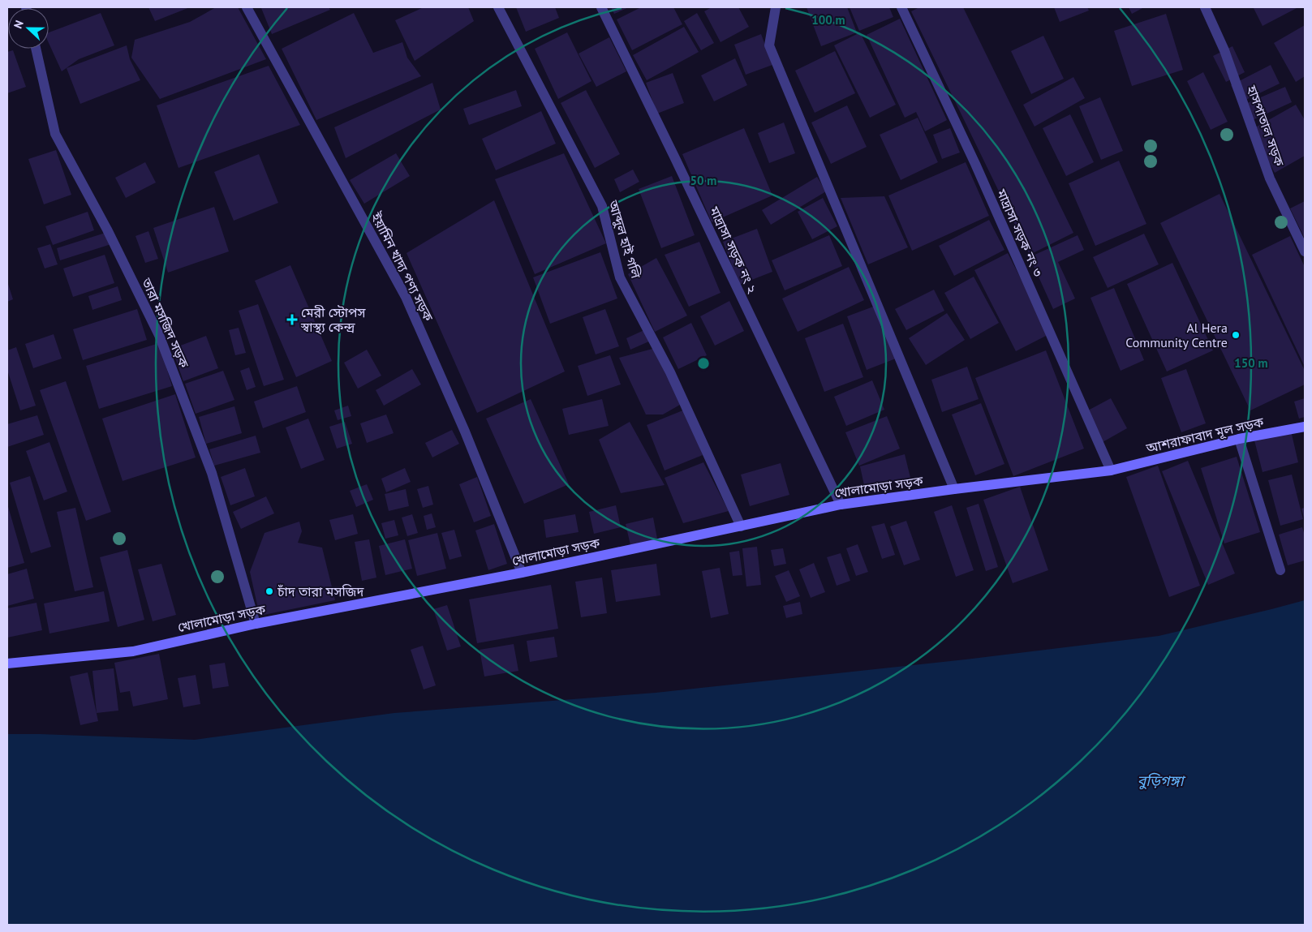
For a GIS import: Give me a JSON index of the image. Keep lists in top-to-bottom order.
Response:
{
  "streets": {
    "street": [
      "হাসপাতাল সড়ক",
      "মাদ্রাসা সড়ক নং ৩",
      "আব্দুল হাই গলি",
      "মাদ্রাসা সড়ক নং ২",
      "ইয়ামিন খাদ্য পণ্য সড়ক",
      "তারা মসজিদ সড়ক",
      "আশরাফাবাদ মূল সড়ক",
      "খোলামোড়া সড়ক"
    ]
  },
  "crossings": [
    ["মাদ্রাসা সড়ক নং ৩", "আশরাফাবাদ মূল সড়ক"],
    ["মাদ্রাসা সড়ক নং ৩", "খোলামোড়া সড়ক"],
    ["আব্দুল হাই গলি", "খোলামোড়া সড়ক"],
    ["মাদ্রাসা সড়ক নং ২", "খোলামোড়া সড়ক"],
    ["ইয়ামিন খাদ্য পণ্য সড়ক", "খোলামোড়া সড়ক"],
    ["তারা মসজিদ সড়ক", "খোলামোড়া সড়ক"],
    ["আশরাফাবাদ মূল সড়ক", "খোলামোড়া সড়ক"]
  ],
  "water": ["বুড়িগঙ্গা"],
  "places": {
    "health": ["মেরী স্টোপস স্বাস্থ্য কেন্দ্র"],
    "other": ["Al Hera Community Centre", "চাঁদ তারা মসজিদ"]
  },
  "north": "left",
  "rings": ["100 m", "50 m", "150 m"]
}
